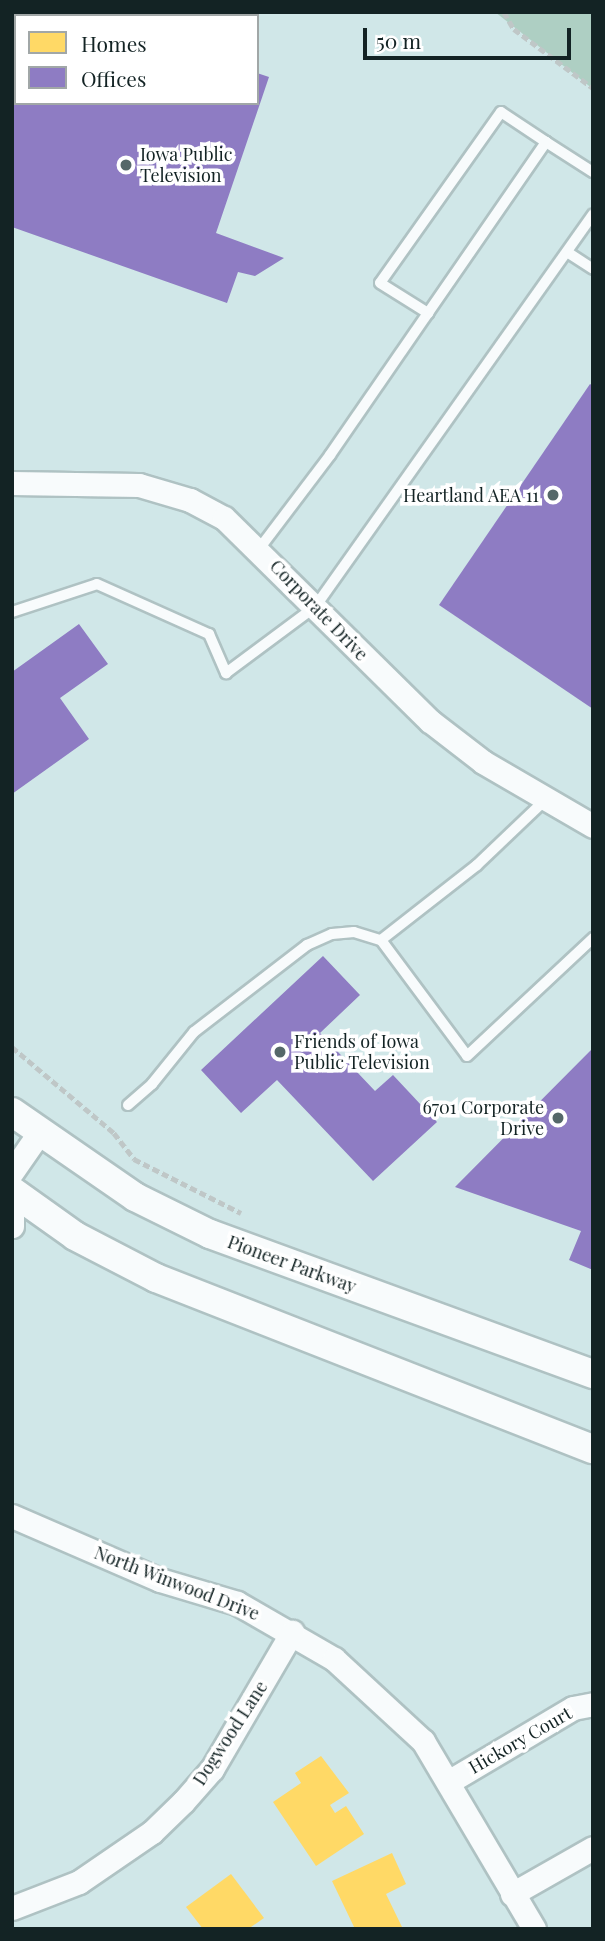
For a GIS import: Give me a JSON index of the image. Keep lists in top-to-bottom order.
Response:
{
  "streets": {
    "street": [
      "Corporate Drive",
      "Pioneer Parkway",
      "North Winwood Drive",
      "Dogwood Lane",
      "Hickory Court"
    ]
  },
  "crossings": [
    ["North Winwood Drive", "Dogwood Lane"],
    ["North Winwood Drive", "Hickory Court"]
  ],
  "places": [
    "Iowa Public Television",
    "Heartland AEA 11",
    "Friends of Iowa Public Television",
    "6701 Corporate Drive"
  ],
  "legend": ["Homes", "Offices"],
  "scale_bar": "50 m"
}
